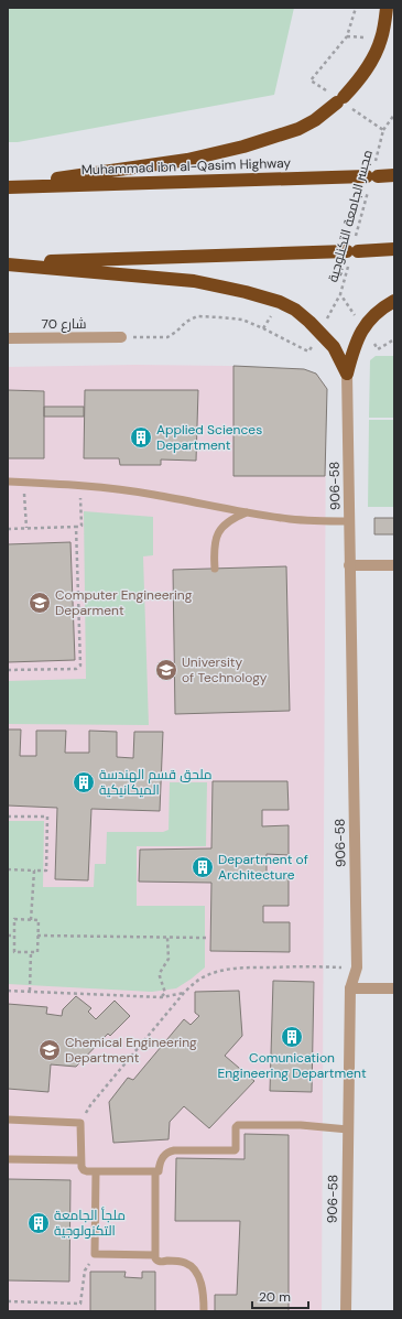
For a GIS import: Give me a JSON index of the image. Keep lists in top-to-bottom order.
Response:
{
  "streets": {
    "highway": ["Muhammad ibn al-Qasim Highway"],
    "street": ["شارع 70", "906-58"],
    "path": ["مجسر الجامعة التكنلوجية"]
  },
  "crossings": [
    ["Muhammad ibn al-Qasim Highway", "مجسر الجامعة التكنلوجية"]
  ],
  "places": {
    "building": [
      "Applied Sciences Department",
      "ملحق قسم الهندسة الميكانيكية",
      "Department of Architecture",
      "Comunication Engineering Department",
      "ملجأ الجامعة التكنولوجية"
    ],
    "school or university": ["Computer Engineering Deparment", "University of Technology", "Chemical Engineering Department"]
  },
  "scale_bar": "20 m"
}
